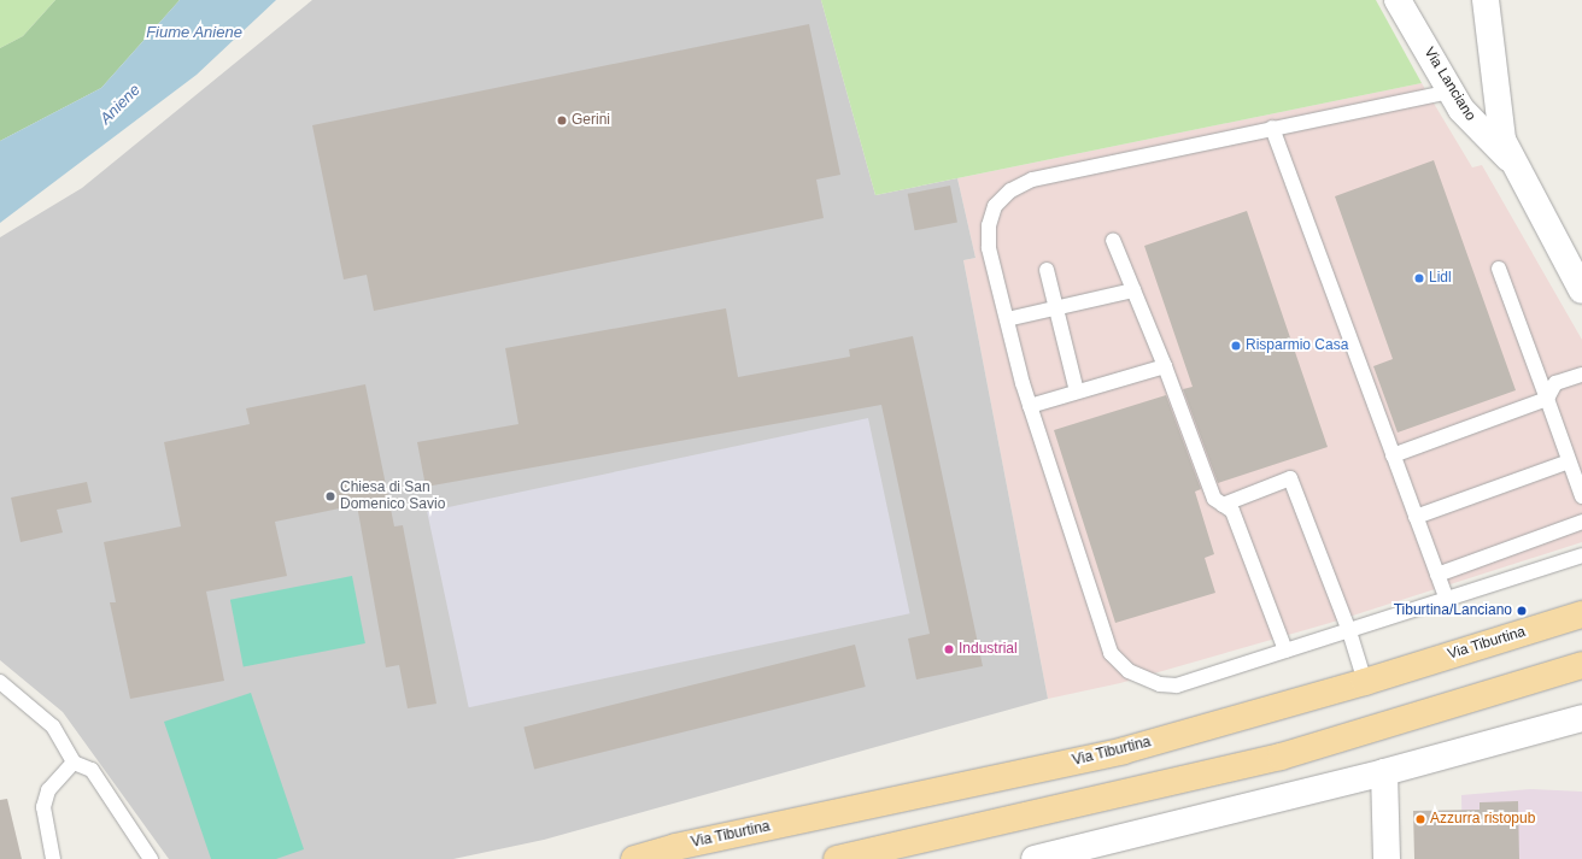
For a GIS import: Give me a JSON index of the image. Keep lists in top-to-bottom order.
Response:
{
  "streets": {
    "main road": ["Via Tiburtina"],
    "street": ["Via Lanciano"]
  },
  "water": ["Fiume Aniene", "Aniene"],
  "places": [
    "Gerini",
    "Lidl",
    "Risparmio Casa",
    "Chiesa di San Domenico Savio",
    "Tiburtina/Lanciano",
    "Industrial",
    "Azzurra ristopub"
  ]
}
